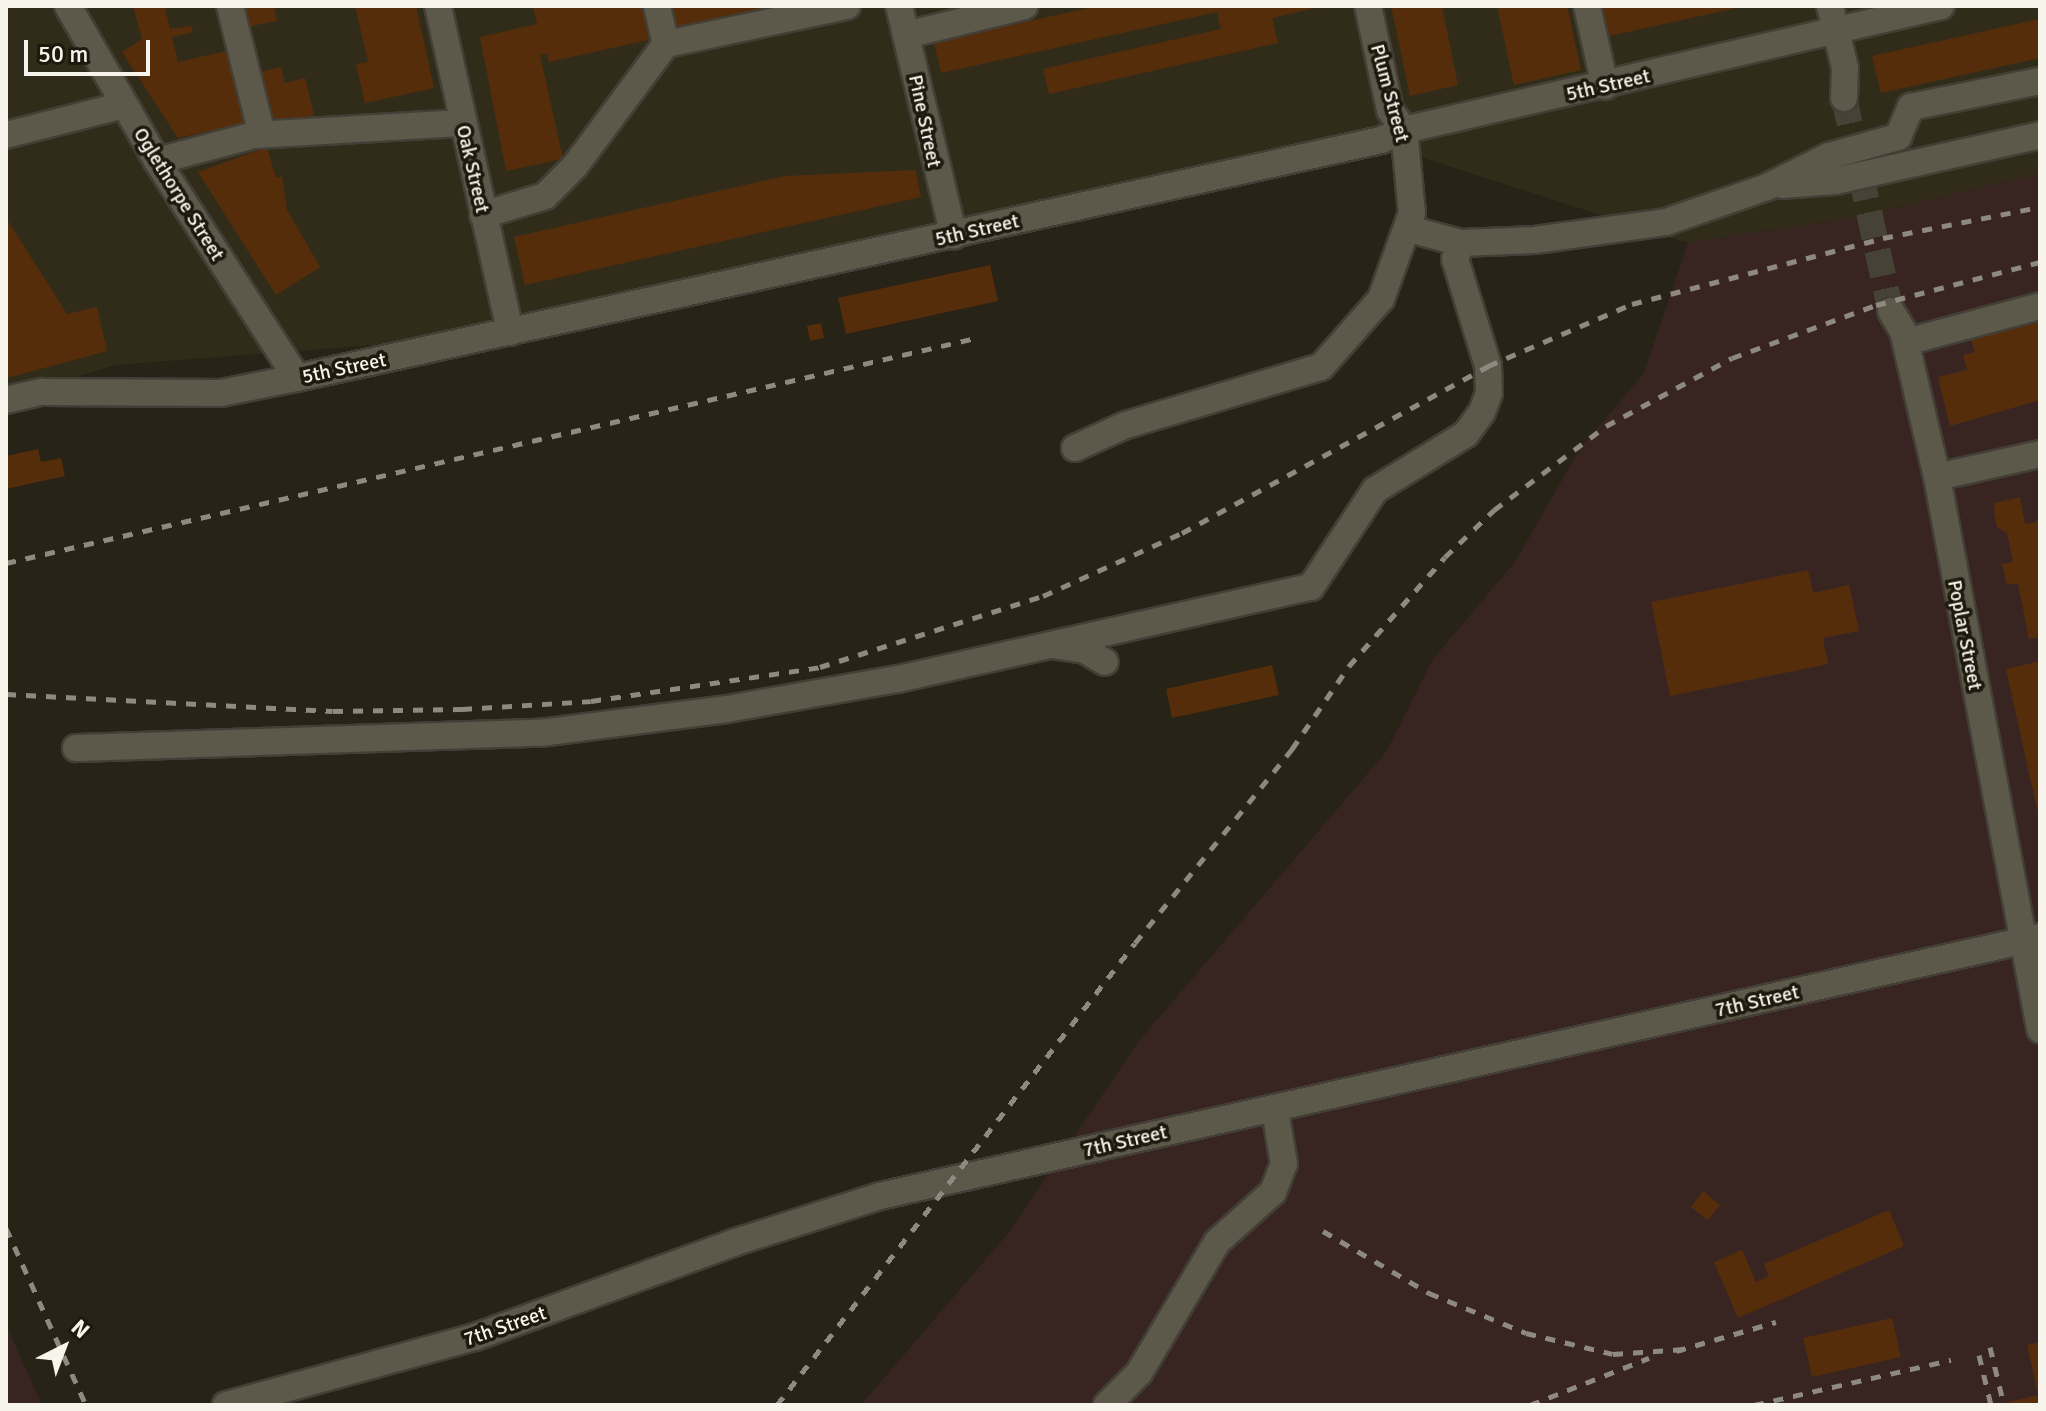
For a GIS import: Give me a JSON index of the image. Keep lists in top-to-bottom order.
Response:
{
  "streets": {
    "street": [
      "5th Street",
      "Plum Street",
      "Pine Street",
      "Oak Street",
      "Oglethorpe Street",
      "Poplar Street",
      "7th Street"
    ]
  },
  "crossings": [
    ["5th Street", "Plum Street"],
    ["5th Street", "Pine Street"],
    ["5th Street", "Oak Street"],
    ["5th Street", "Oglethorpe Street"],
    ["Poplar Street", "7th Street"]
  ],
  "scale_bar": "50 m",
  "north": "top right"
}
